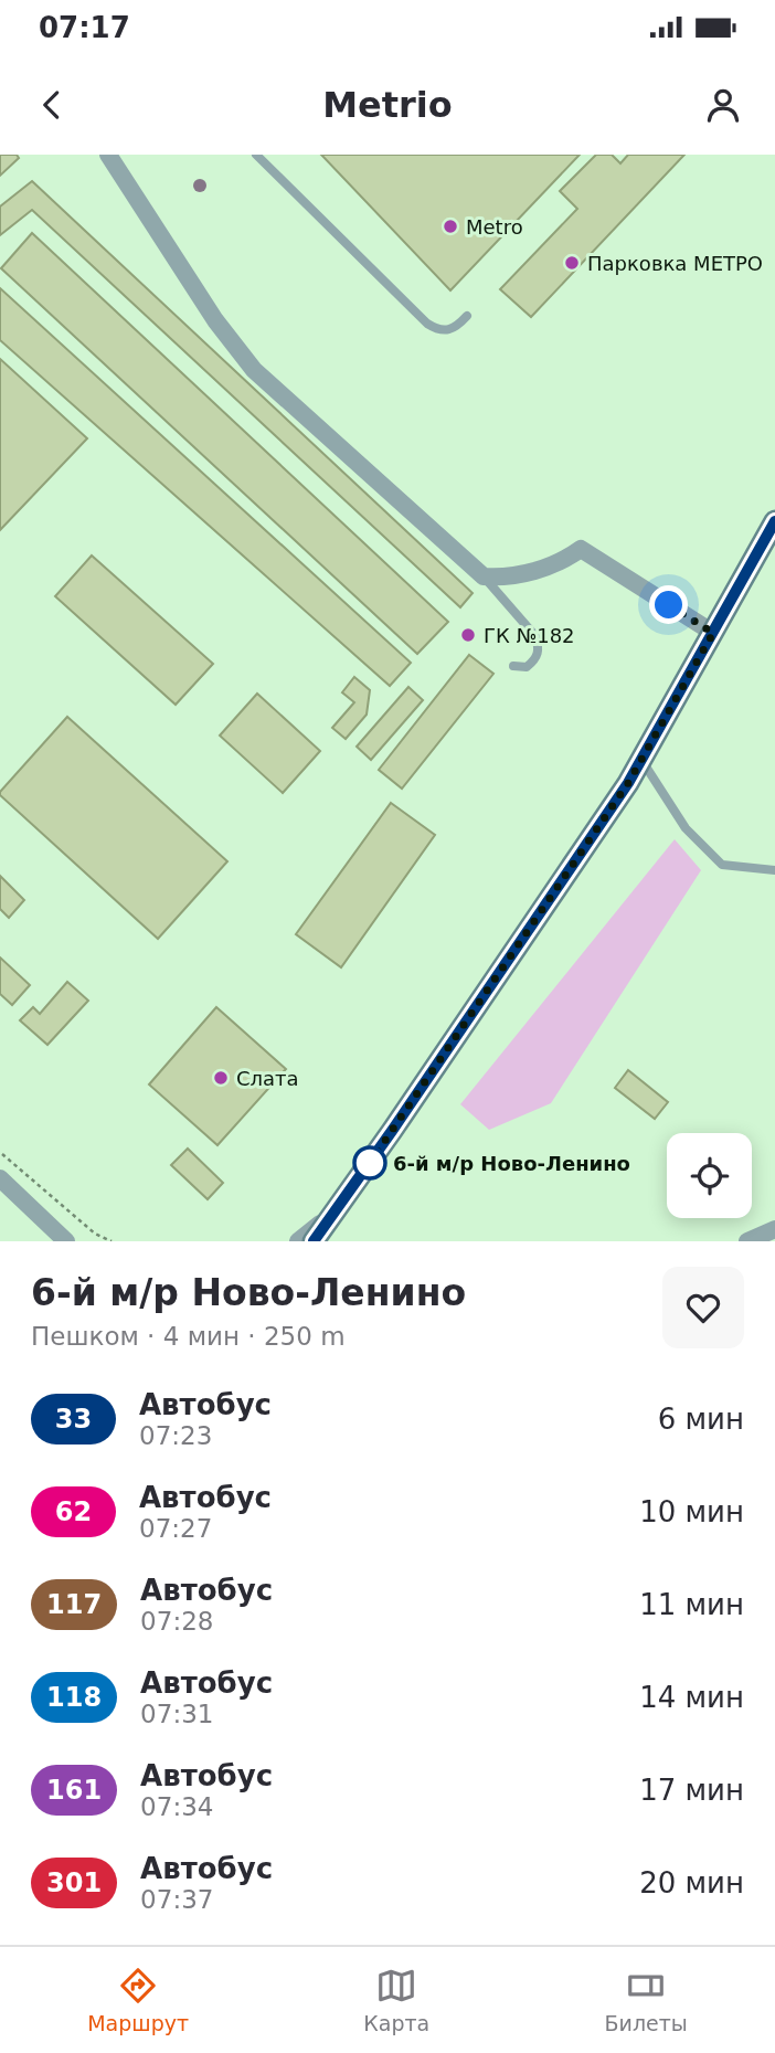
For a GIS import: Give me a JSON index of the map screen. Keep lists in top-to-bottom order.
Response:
{
  "places": [
    "Metro",
    "Парковка МЕТРО",
    "ГК №182",
    "Слата",
    "6-й м/р Ново-Ленино"
  ],
  "lines": ["bus line 33"],
  "page": {
    "status": "07:17",
    "header": "Metrio",
    "heading": ["6-й м/р Ново-Ленино", "Пешком · 4 мин · 250 m"],
    "list": [
      {
        "mark": "33",
        "name": "Автобус",
        "note": "07:23",
        "value": "6 мин"
      },
      {
        "mark": "62",
        "name": "Автобус",
        "note": "07:27",
        "value": "10 мин"
      },
      {
        "mark": "117",
        "name": "Автобус",
        "note": "07:28",
        "value": "11 мин"
      },
      {
        "mark": "118",
        "name": "Автобус",
        "note": "07:31",
        "value": "14 мин"
      },
      {
        "mark": "161",
        "name": "Автобус",
        "note": "07:34",
        "value": "17 мин"
      },
      {
        "mark": "301",
        "name": "Автобус",
        "note": "07:37",
        "value": "20 мин"
      }
    ],
    "tabs": ["Маршрут", "Карта", "Билеты"]
  }
}
